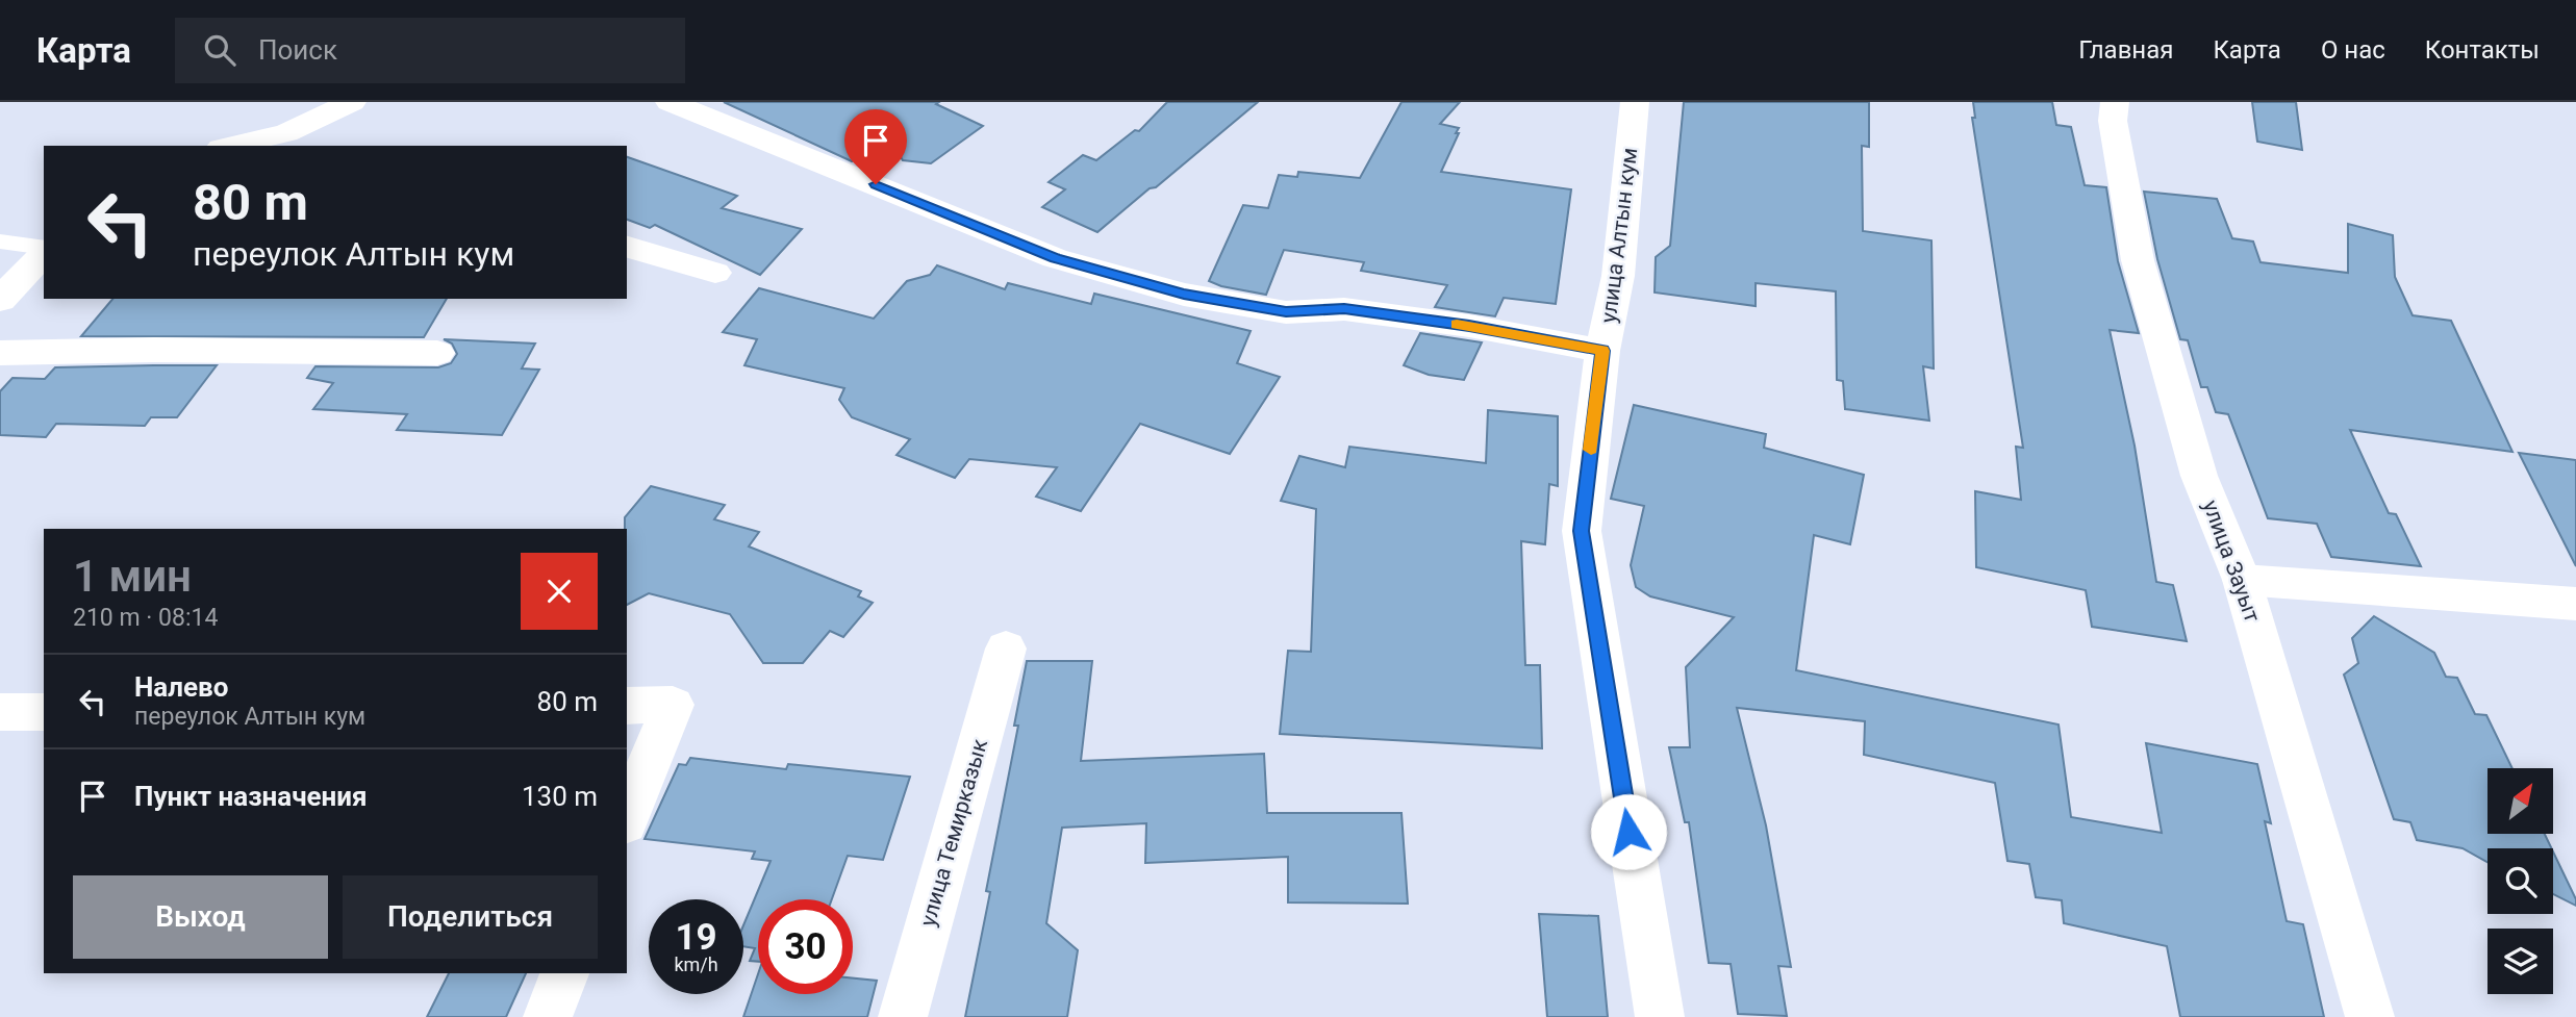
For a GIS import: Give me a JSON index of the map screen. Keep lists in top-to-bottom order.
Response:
{
  "streets": {
    "street": ["улица Алтын кум", "улица Зауыт", "улица Темирказык"]
  },
  "north": "top right",
  "page": {
    "header": "Карта",
    "search": "Поиск",
    "nav": [
      "Главная",
      "Карта",
      "О нас",
      "Контакты"
    ],
    "turn": ["80 m", "переулок Алтын кум"],
    "heading": ["1 мин", "210 m · 08:14"],
    "list": [
      {
        "name": "Налево",
        "note": "переулок Алтын кум",
        "value": "80 m"
      },
      {
        "name": "Пункт назначения",
        "value": "130 m"
      }
    ],
    "buttons": ["Выход", "Поделиться"],
    "speed": "19 km/h",
    "limit": "30"
  }
}
